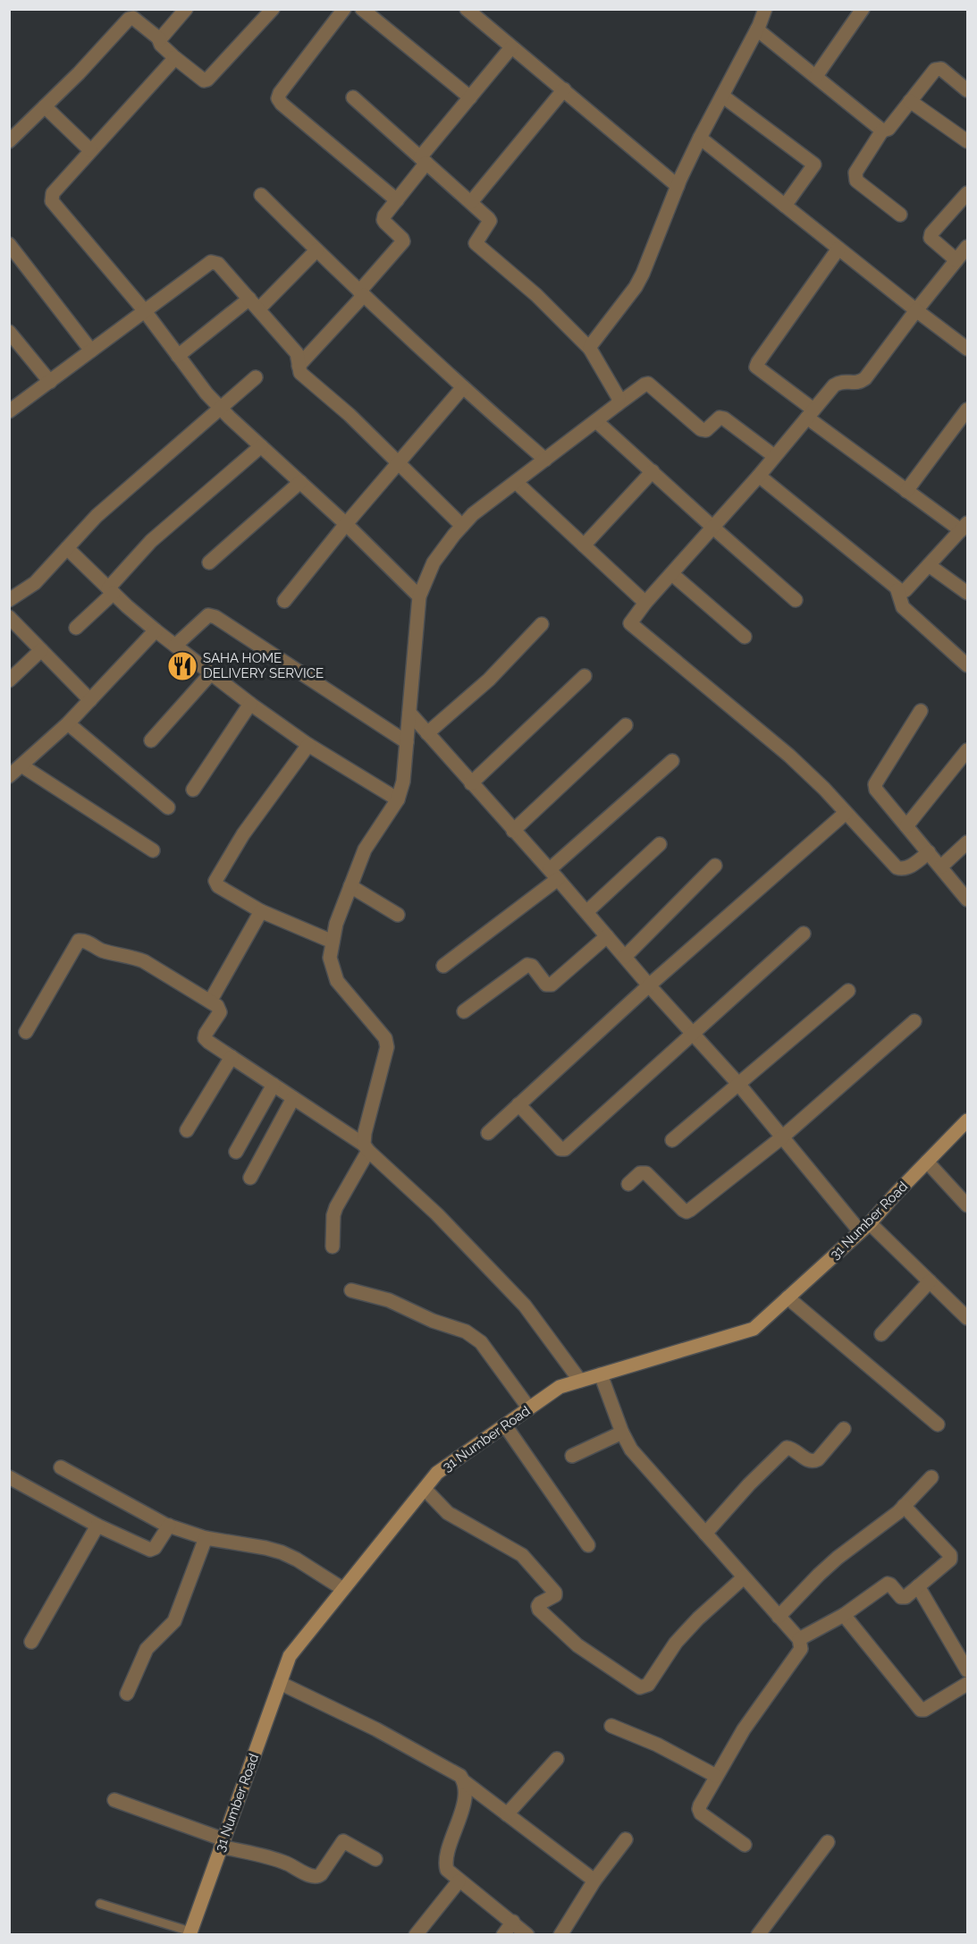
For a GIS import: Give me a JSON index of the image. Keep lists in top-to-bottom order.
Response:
{
  "streets": {
    "main road": ["31 Number Road"]
  },
  "places": {
    "restaurant": ["SAHA HOME DELIVERY SERVICE"]
  }
}
